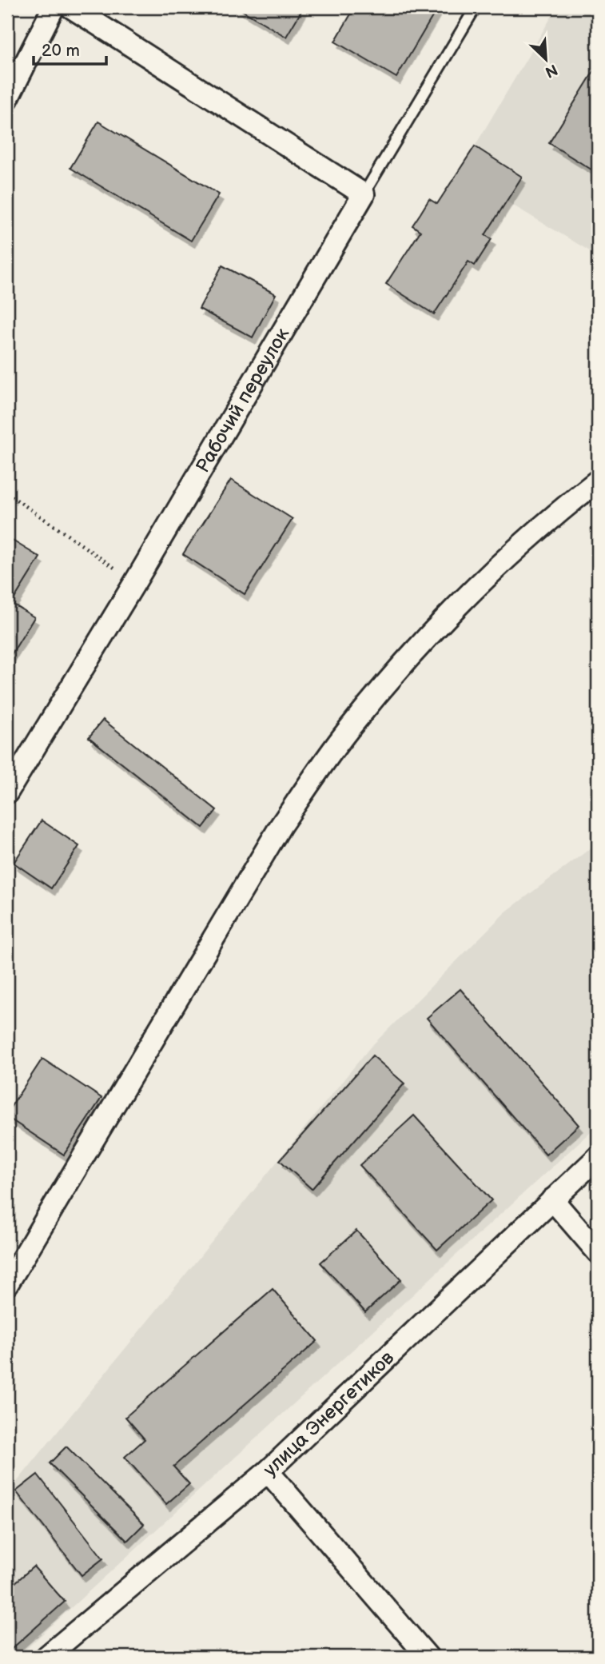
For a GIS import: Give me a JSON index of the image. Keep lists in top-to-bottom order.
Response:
{
  "streets": {
    "street": ["Рабочий переулок", "улица Энергетиков"]
  },
  "scale_bar": "20 m",
  "north": "bottom right"
}
